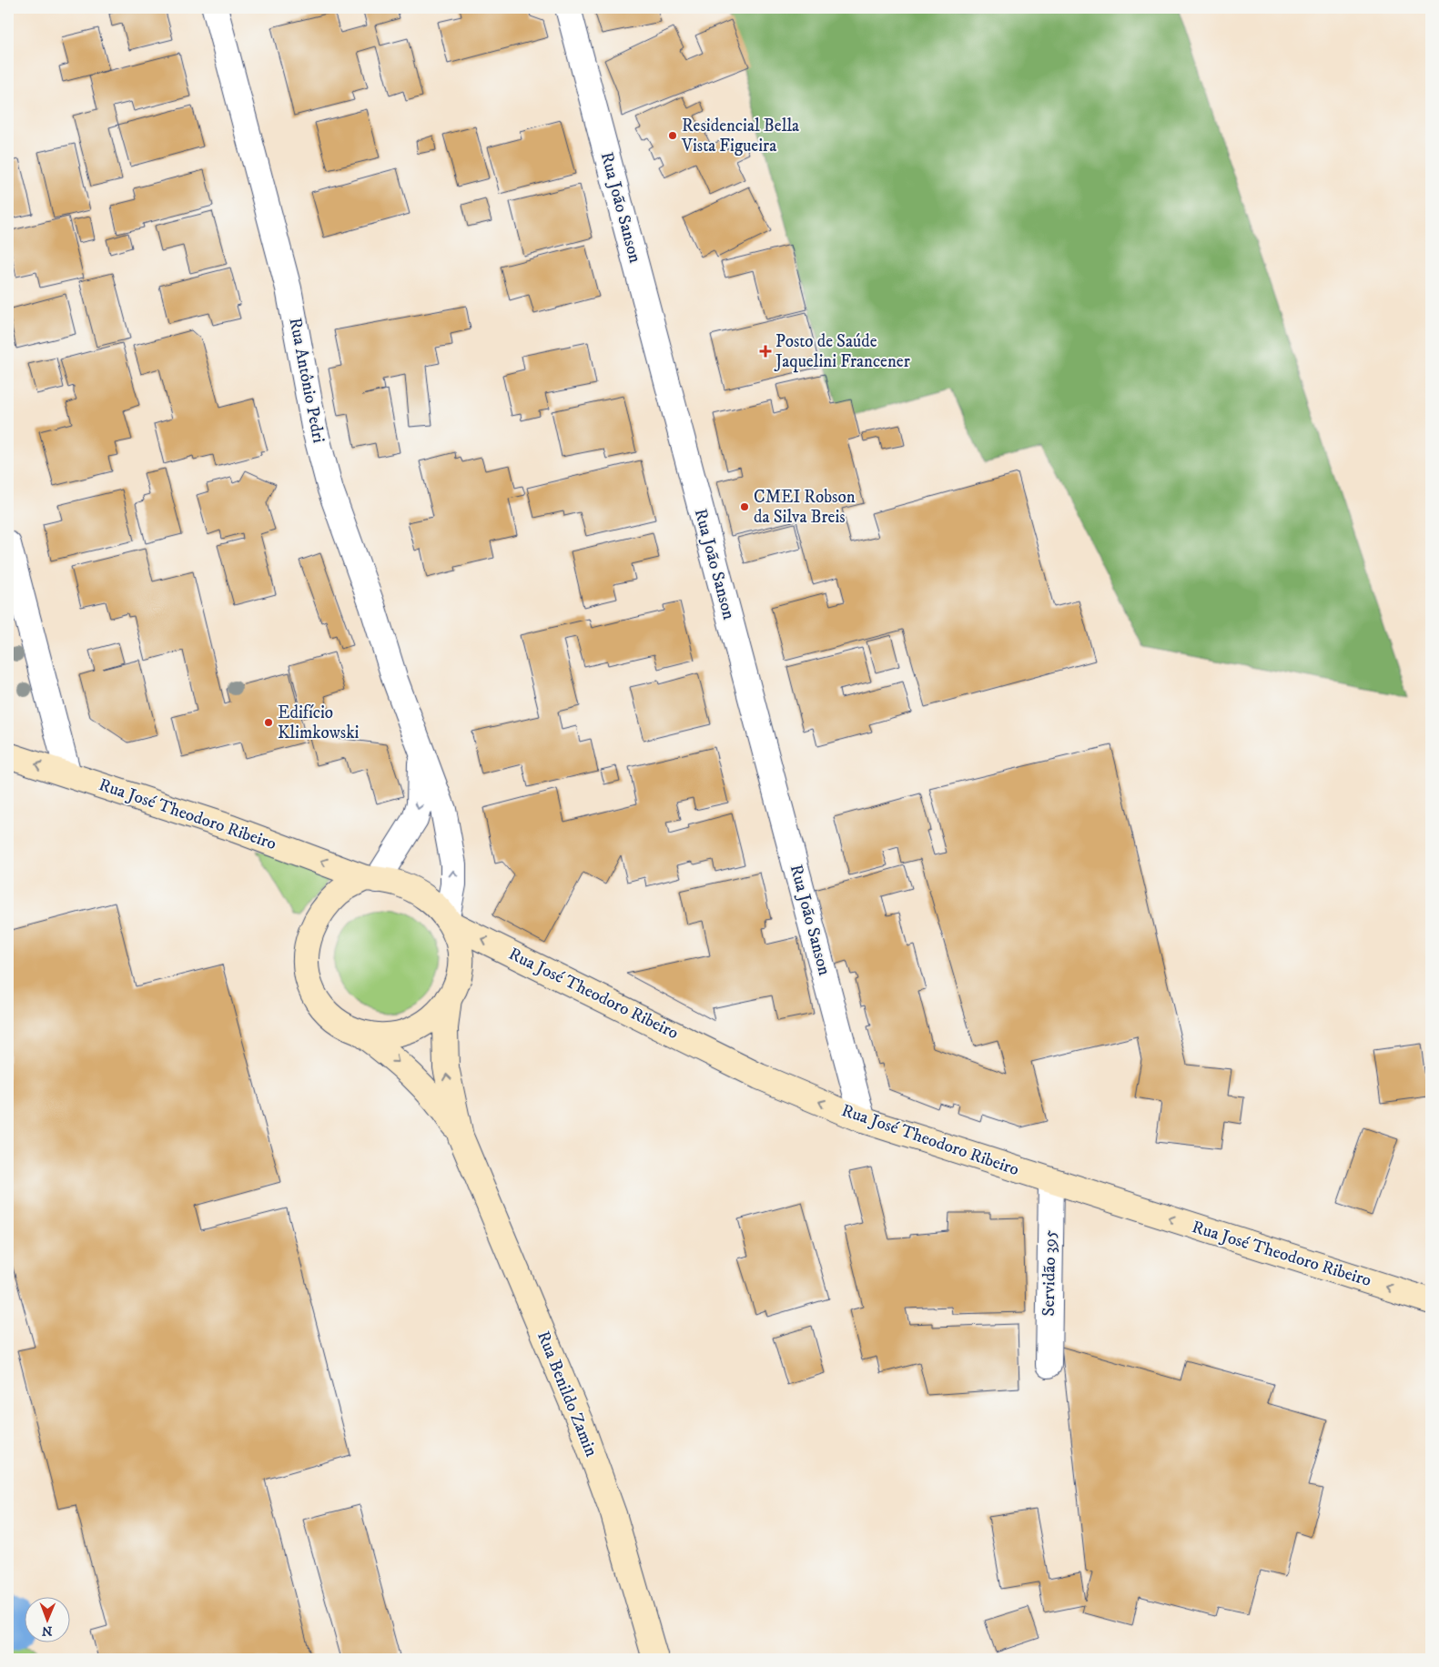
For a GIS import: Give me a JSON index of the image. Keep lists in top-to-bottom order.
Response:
{
  "streets": {
    "main road": ["Rua José Theodoro Ribeiro", "Rua Benildo Zamin"],
    "street": ["Rua João Sanson", "Rua Antônio Pedri", "Servidão 395"]
  },
  "crossings": [
    ["Rua João Sanson", "Rua José Theodoro Ribeiro"],
    ["Rua Antônio Pedri", "Rua José Theodoro Ribeiro"],
    ["Rua Antônio Pedri", "Rua Benildo Zamin"],
    ["Rua José Theodoro Ribeiro", "Servidão 395"],
    ["Rua José Theodoro Ribeiro", "Rua Benildo Zamin"]
  ],
  "one_way": ["Rua José Theodoro Ribeiro"],
  "places": {
    "other": ["Residencial Bella Vista Figueira", "CMEI Robson da Silva Breis", "Edifício Klimkowski"],
    "health": ["Posto de Saúde Jaquelini Francener"]
  },
  "north": "bottom"
}
